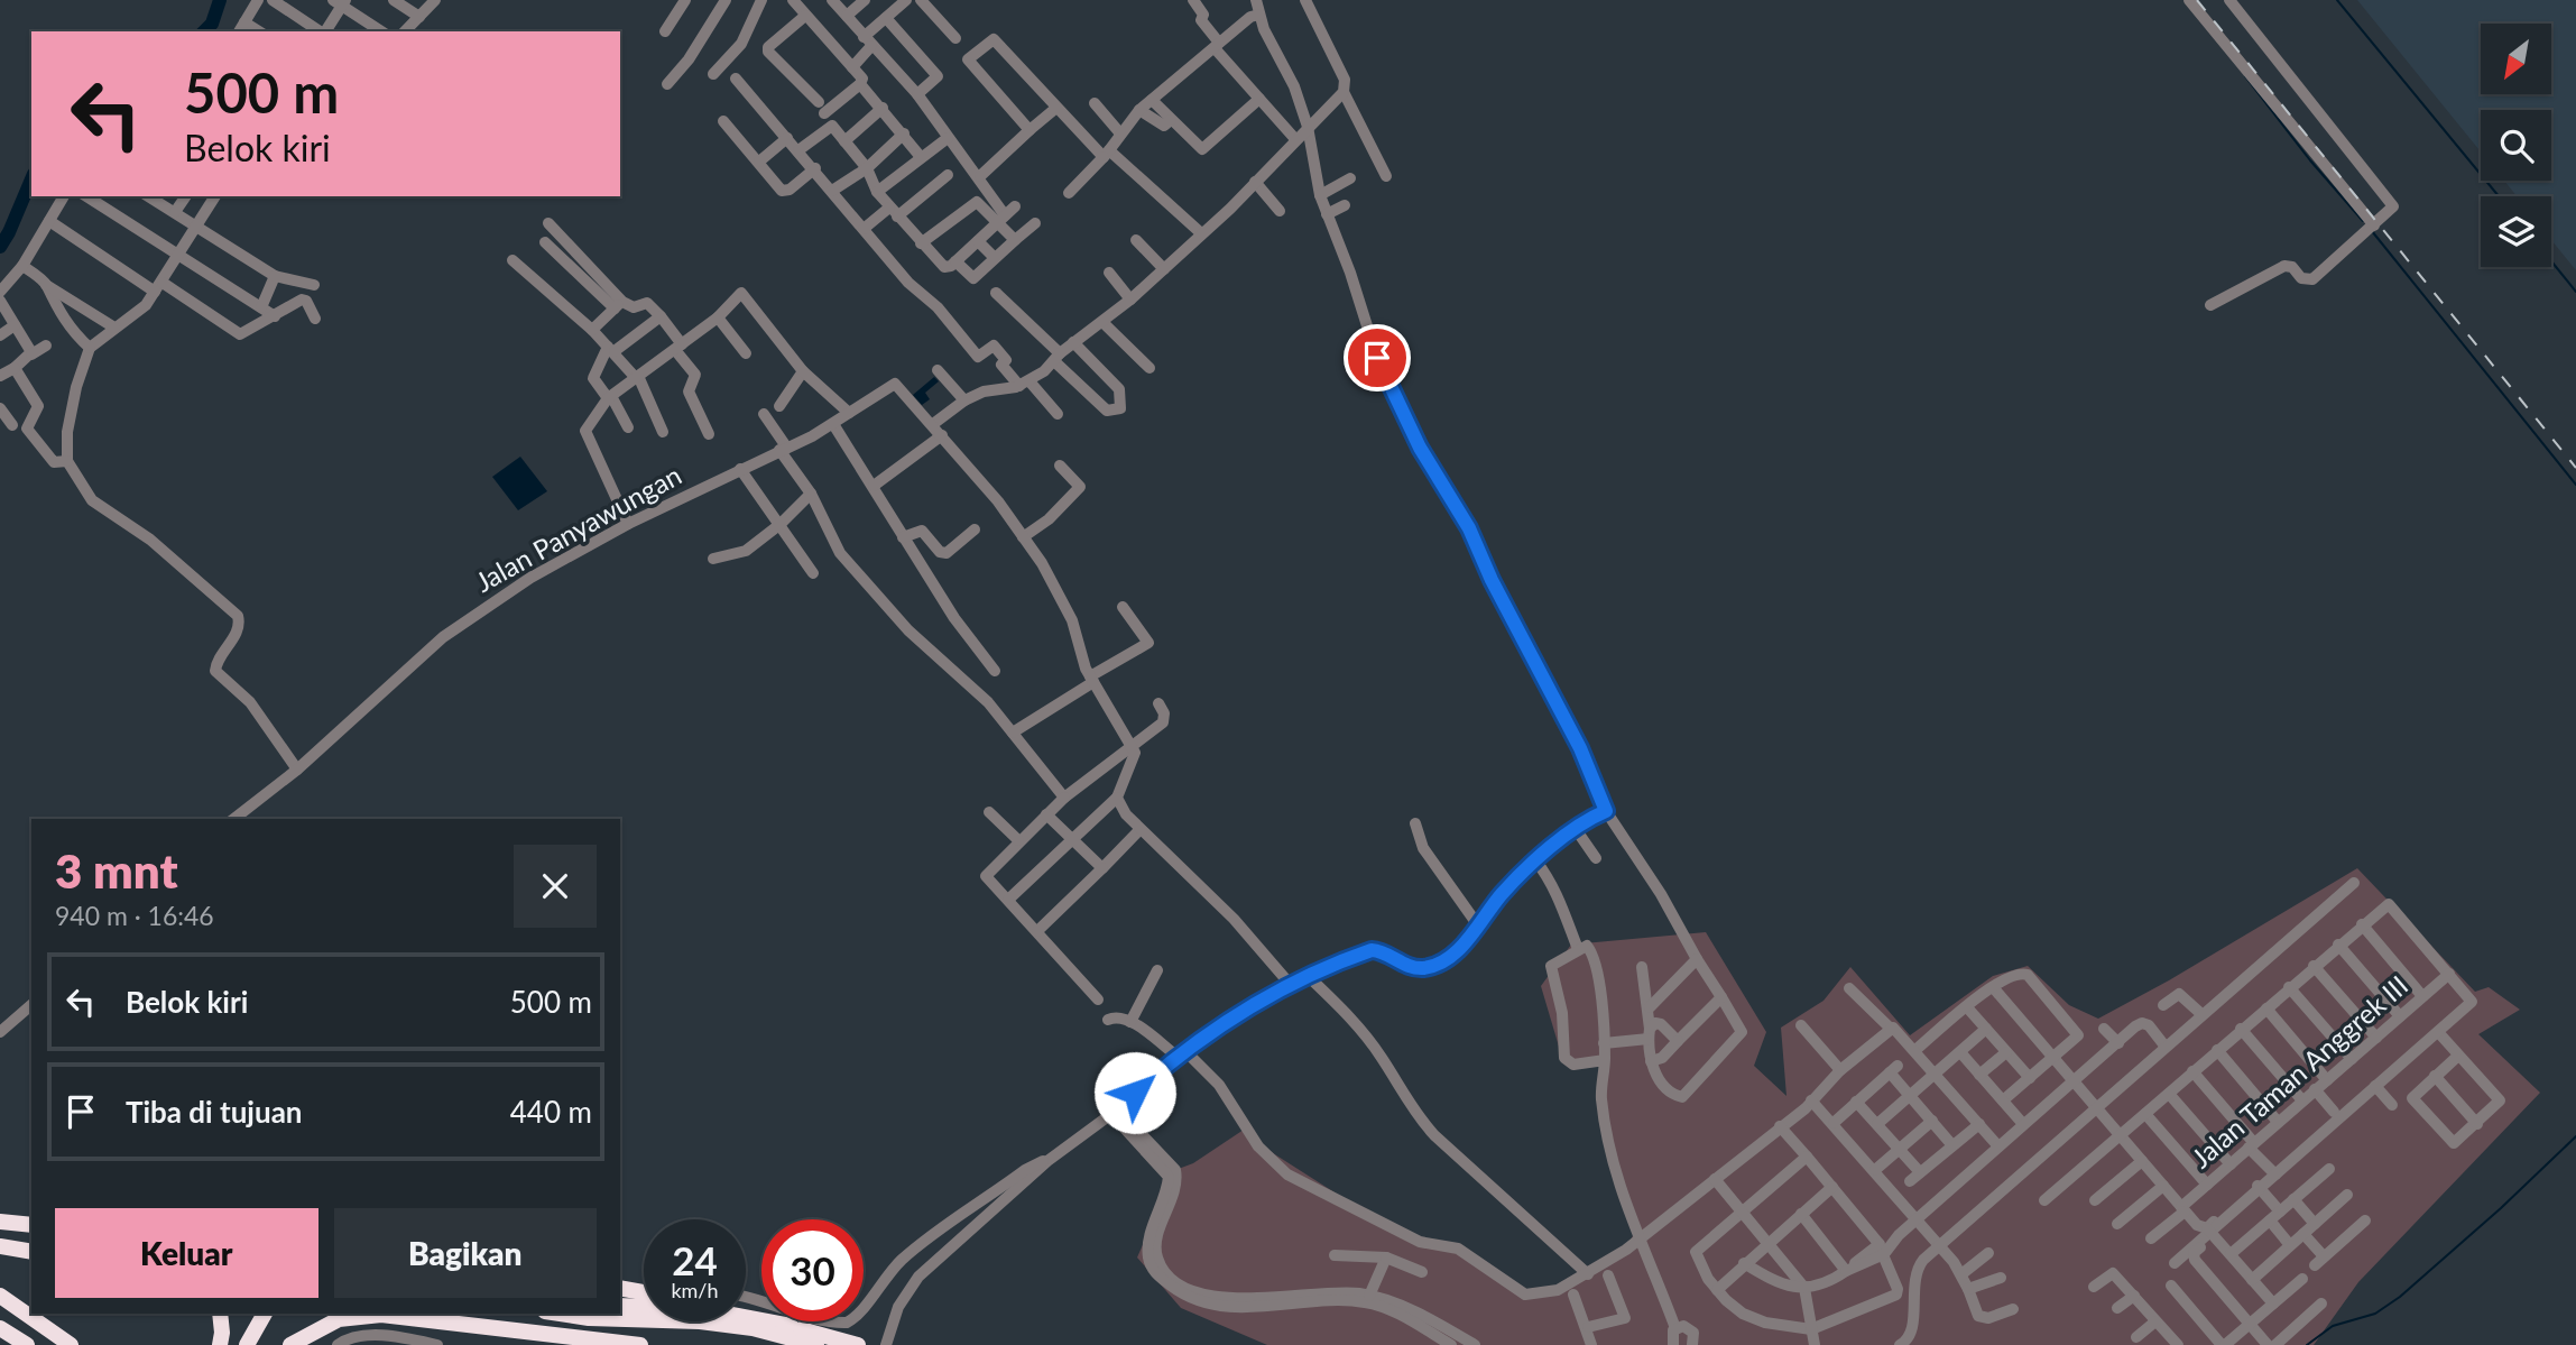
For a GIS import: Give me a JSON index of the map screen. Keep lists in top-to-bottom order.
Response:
{
  "streets": {
    "street": ["Jalan Panyawungan", "Jalan Taman Anggrek III"]
  },
  "north": "bottom left",
  "page": {
    "turn": ["500 m", "Belok kiri"],
    "heading": ["3 mnt", "940 m · 16:46"],
    "list": [
      {
        "name": "Belok kiri",
        "value": "500 m"
      },
      {
        "name": "Tiba di tujuan",
        "value": "440 m"
      }
    ],
    "buttons": ["Keluar", "Bagikan"],
    "speed": "24 km/h",
    "limit": "30"
  }
}
